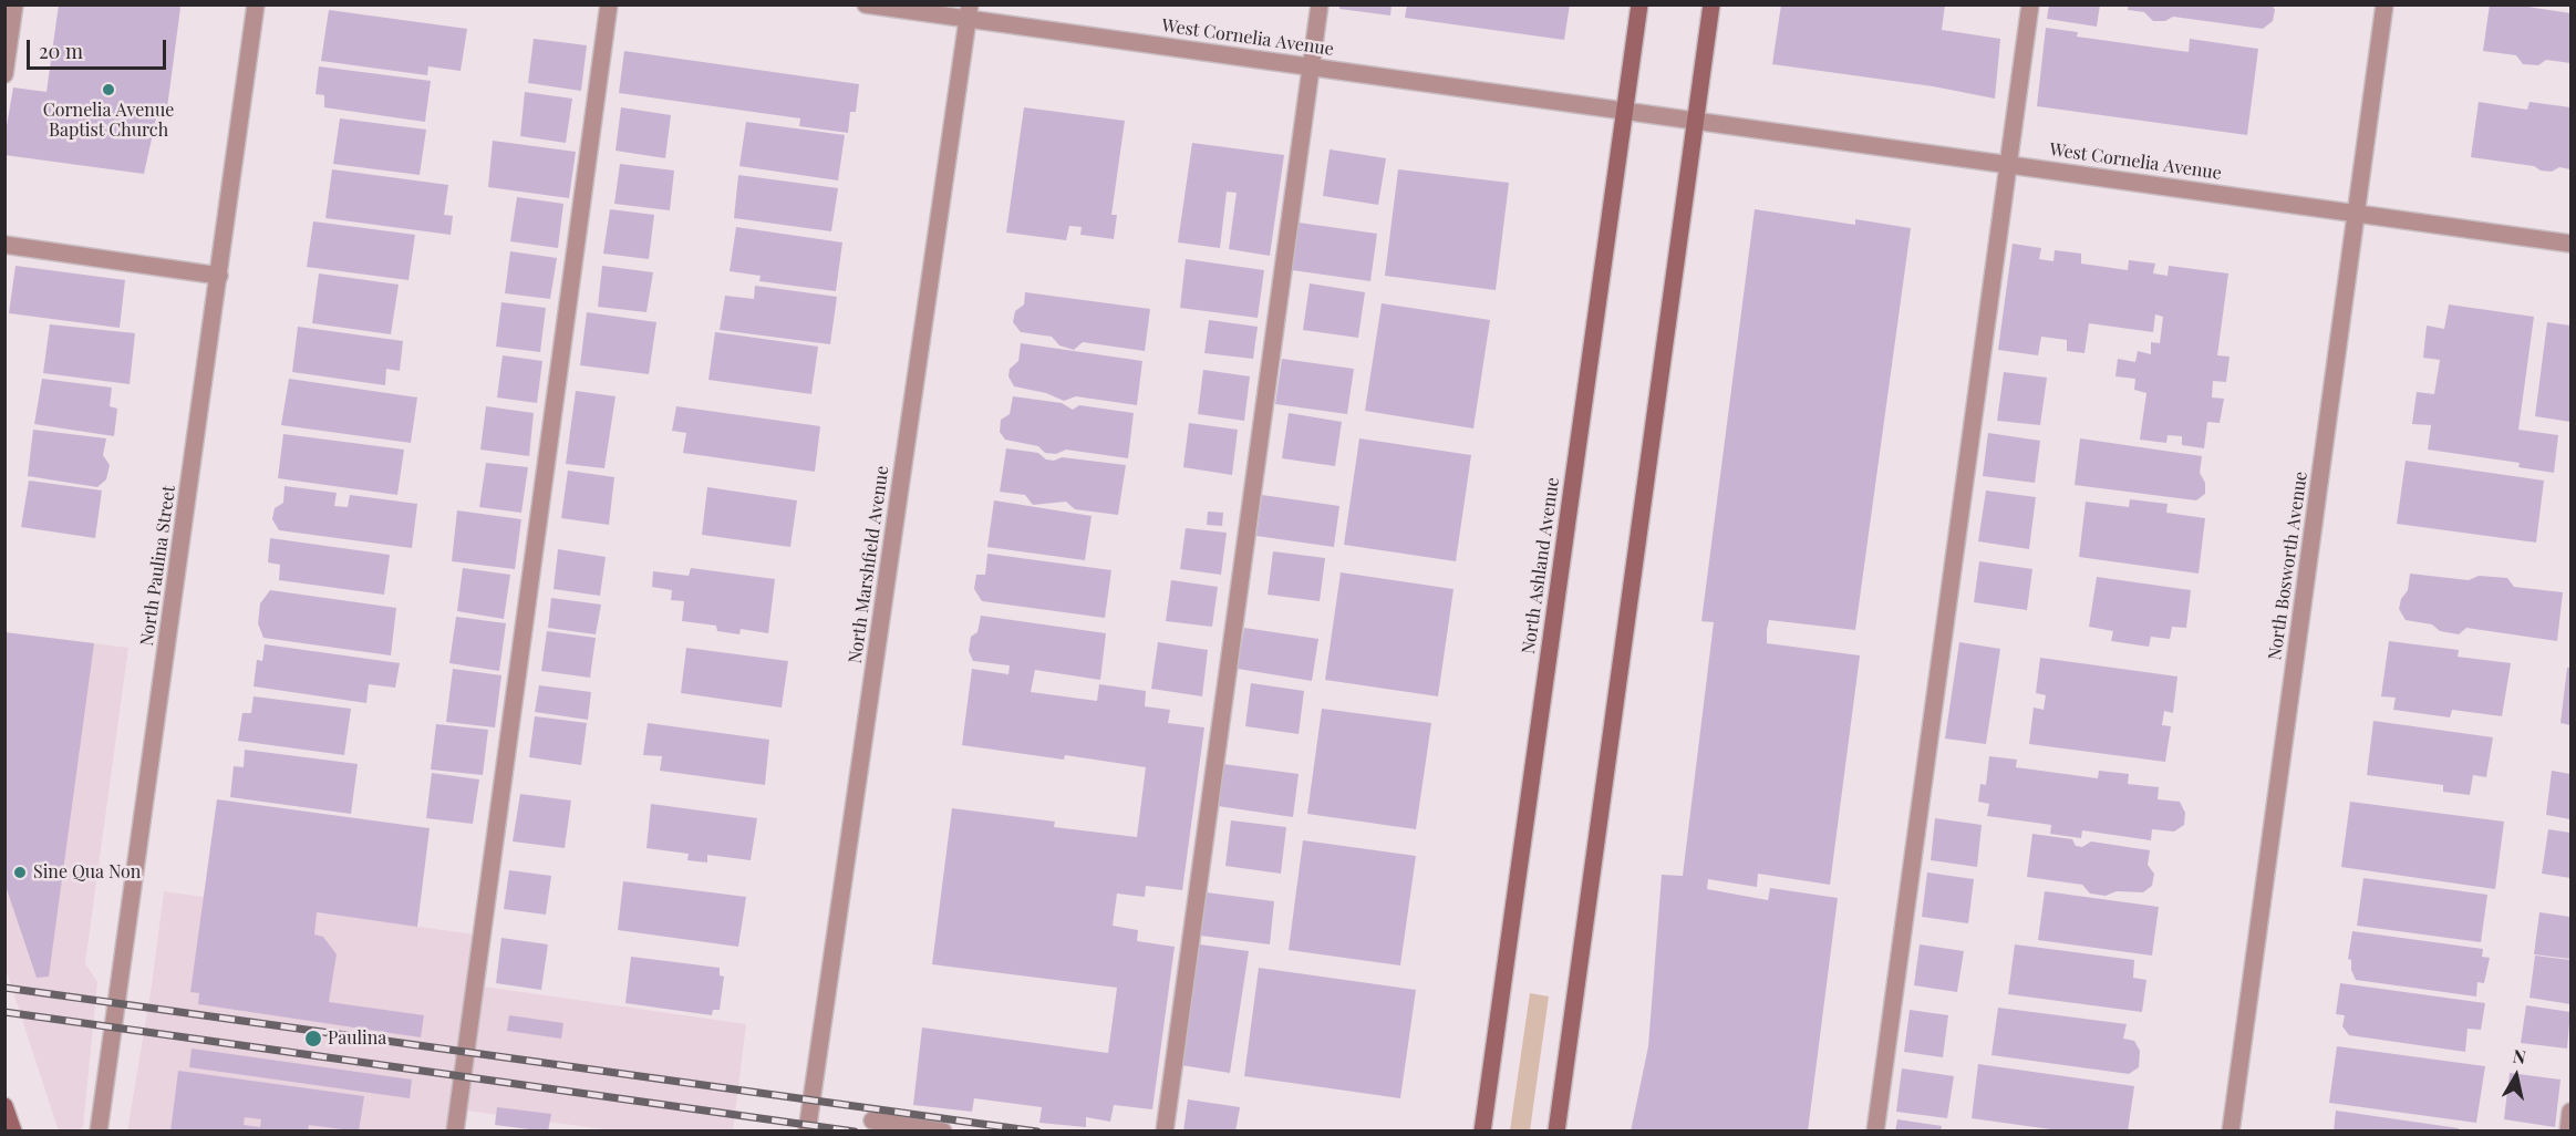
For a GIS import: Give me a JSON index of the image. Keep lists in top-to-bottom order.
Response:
{
  "streets": {
    "main road": ["North Ashland Avenue"],
    "street": [
      "West Cornelia Avenue",
      "North Marshfield Avenue",
      "North Paulina Street",
      "North Bosworth Avenue"
    ]
  },
  "crossings": [
    ["West Cornelia Avenue", "North Marshfield Avenue"],
    ["West Cornelia Avenue", "North Ashland Avenue"],
    ["West Cornelia Avenue", "North Bosworth Avenue"]
  ],
  "places": ["Cornelia Avenue Baptist Church", "Sine Qua Non", "Paulina"],
  "scale_bar": "20 m",
  "north": "top"
}
